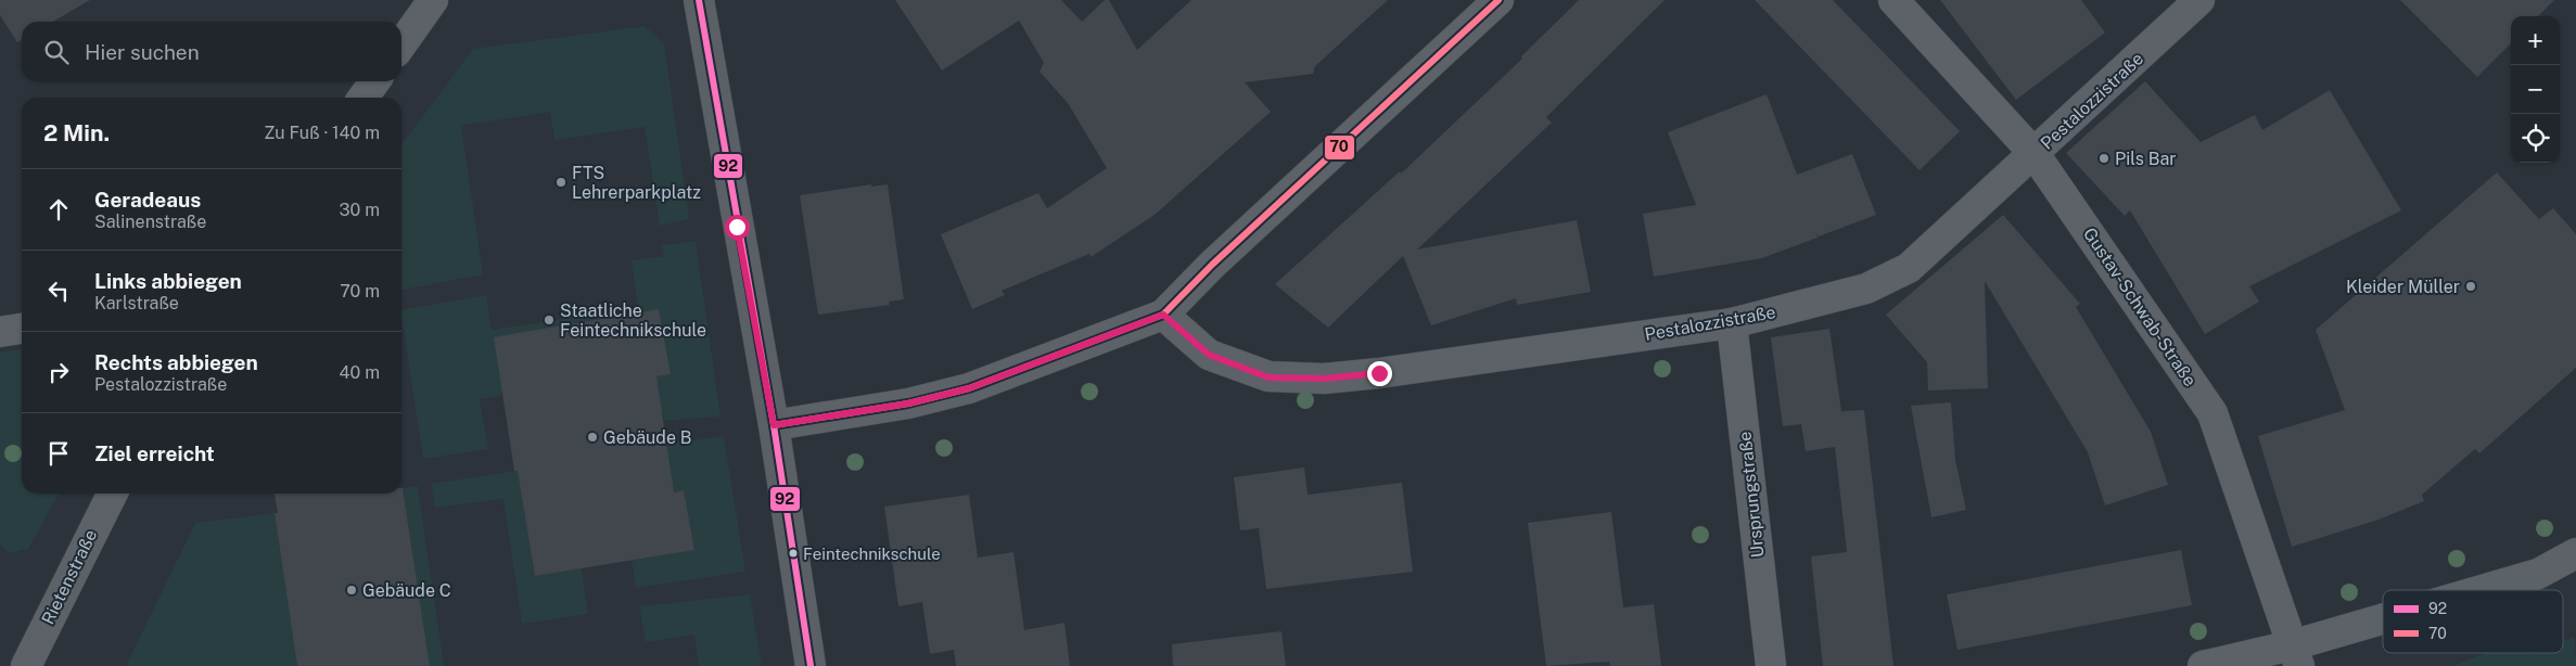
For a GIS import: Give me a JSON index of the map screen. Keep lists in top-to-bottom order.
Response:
{
  "streets": {
    "street": [
      "Pestalozzistraße",
      "Gustav-Schwab-Straße",
      "Ursprungstraße",
      "Rietenstraße"
    ]
  },
  "crossings": [
    ["Pestalozzistraße", "Gustav-Schwab-Straße"],
    ["Pestalozzistraße", "Ursprungstraße"]
  ],
  "places": [
    "Pils Bar",
    "FTS Lehrerparkplatz",
    "Kleider Müller",
    "Staatliche Feintechnikschule",
    "Gebäude B",
    "Feintechnikschule",
    "Gebäude C"
  ],
  "lines": ["transit line 92", "transit line 70"],
  "legend": ["92", "70"],
  "page": {
    "map_buttons": ["+", "−"],
    "search": "Hier suchen",
    "heading": ["2 Min.", "Zu Fuß · 140 m"],
    "list": [
      ["Geradeaus", "Salinenstraße", "30 m"],
      ["Links abbiegen", "Karlstraße", "70 m"],
      ["Rechts abbiegen", "Pestalozzistraße", "40 m"],
      "Ziel erreicht"
    ]
  }
}
